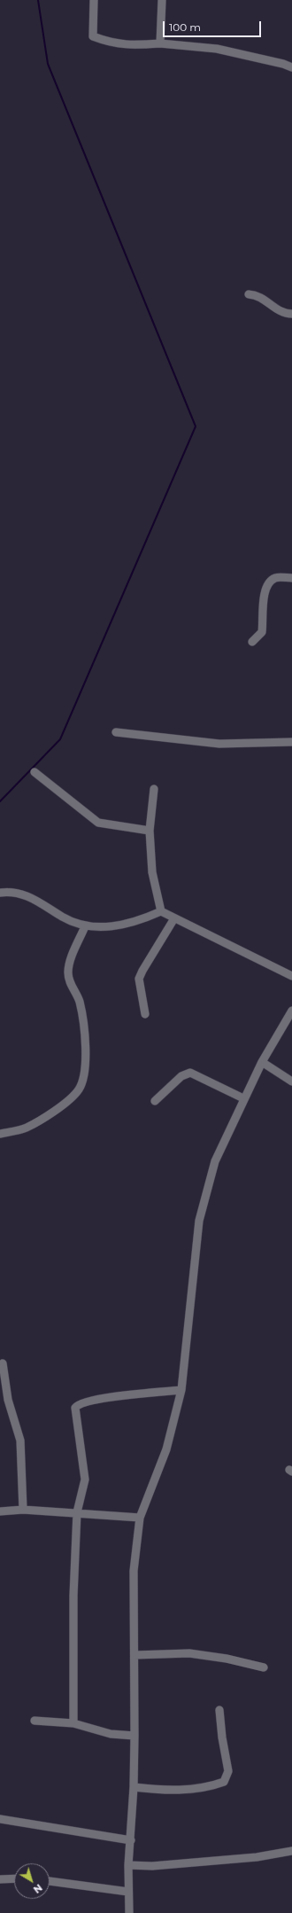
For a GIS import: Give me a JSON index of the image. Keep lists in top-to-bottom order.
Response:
{
  "scale_bar": "100 m",
  "north": "bottom right"
}
